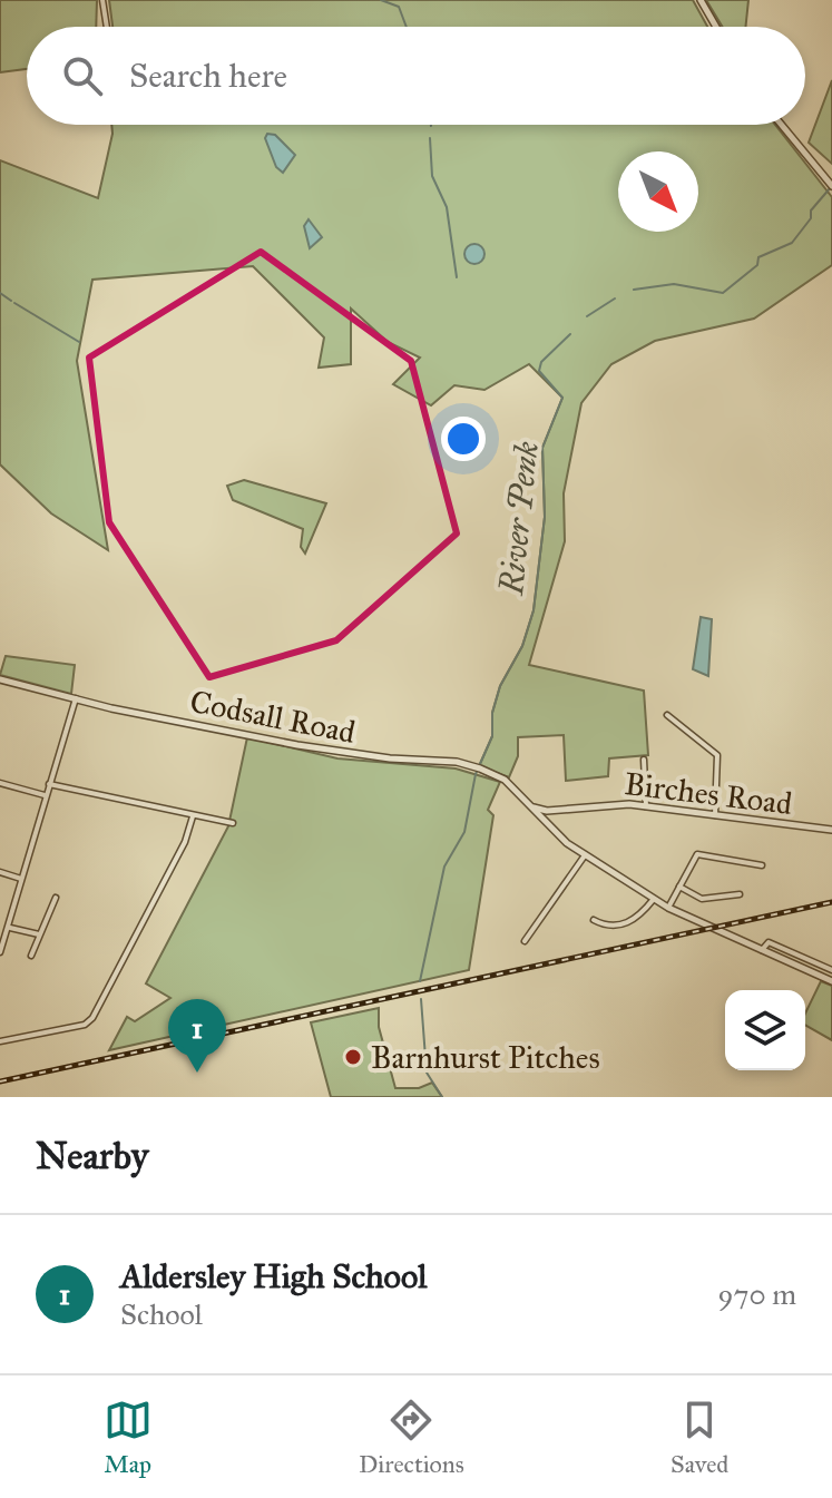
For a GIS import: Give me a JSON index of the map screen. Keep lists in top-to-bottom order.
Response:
{
  "streets": {
    "street": ["Codsall Road", "Birches Road"]
  },
  "crossings": [
    ["Codsall Road", "Birches Road"]
  ],
  "water": ["River Penk"],
  "places": ["Barnhurst Pitches"],
  "north": "bottom right",
  "page": {
    "search": "Search here",
    "pins": "1",
    "heading": "Nearby",
    "list": [
      {
        "mark": "1",
        "name": "Aldersley High School",
        "note": "School",
        "value": "970 m"
      }
    ],
    "nav": ["Map", "Directions", "Saved"]
  }
}
